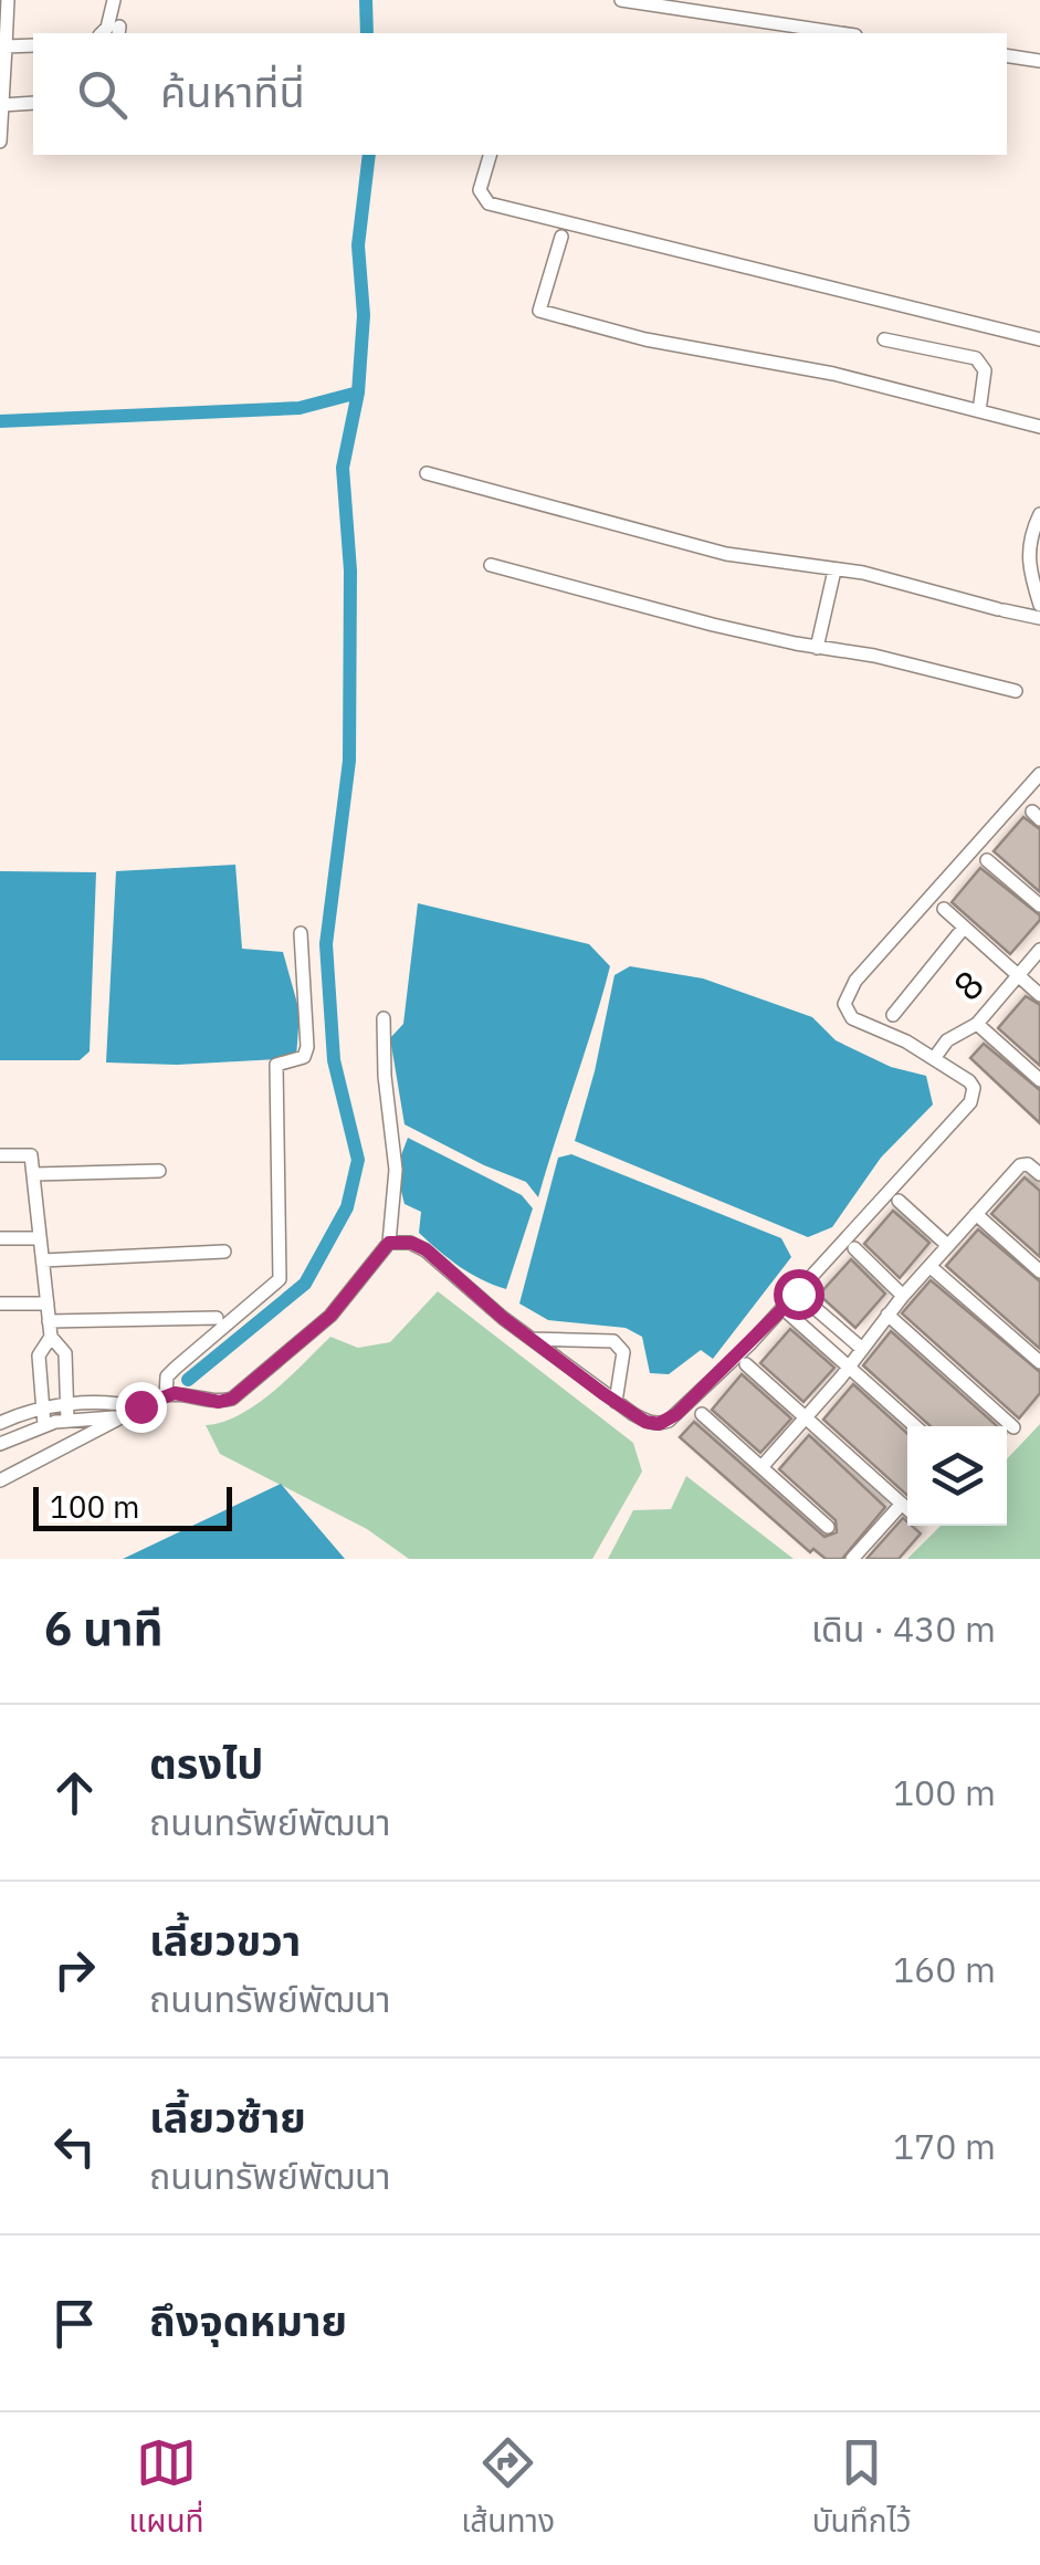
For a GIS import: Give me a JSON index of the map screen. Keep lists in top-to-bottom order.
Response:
{
  "streets": {
    "street": ["8"]
  },
  "scale_bar": "100 m",
  "page": {
    "search": "ค้นหาที่นี่",
    "scale": "100 m",
    "heading": ["6 นาที", "เดิน · 430 m"],
    "list": [
      ["ตรงไป", "ถนนทรัพย์พัฒนา", "100 m"],
      ["เลี้ยวขวา", "ถนนทรัพย์พัฒนา", "160 m"],
      ["เลี้ยวซ้าย", "ถนนทรัพย์พัฒนา", "170 m"],
      "ถึงจุดหมาย"
    ],
    "nav": ["แผนที่", "เส้นทาง", "บันทึกไว้"]
  }
}
